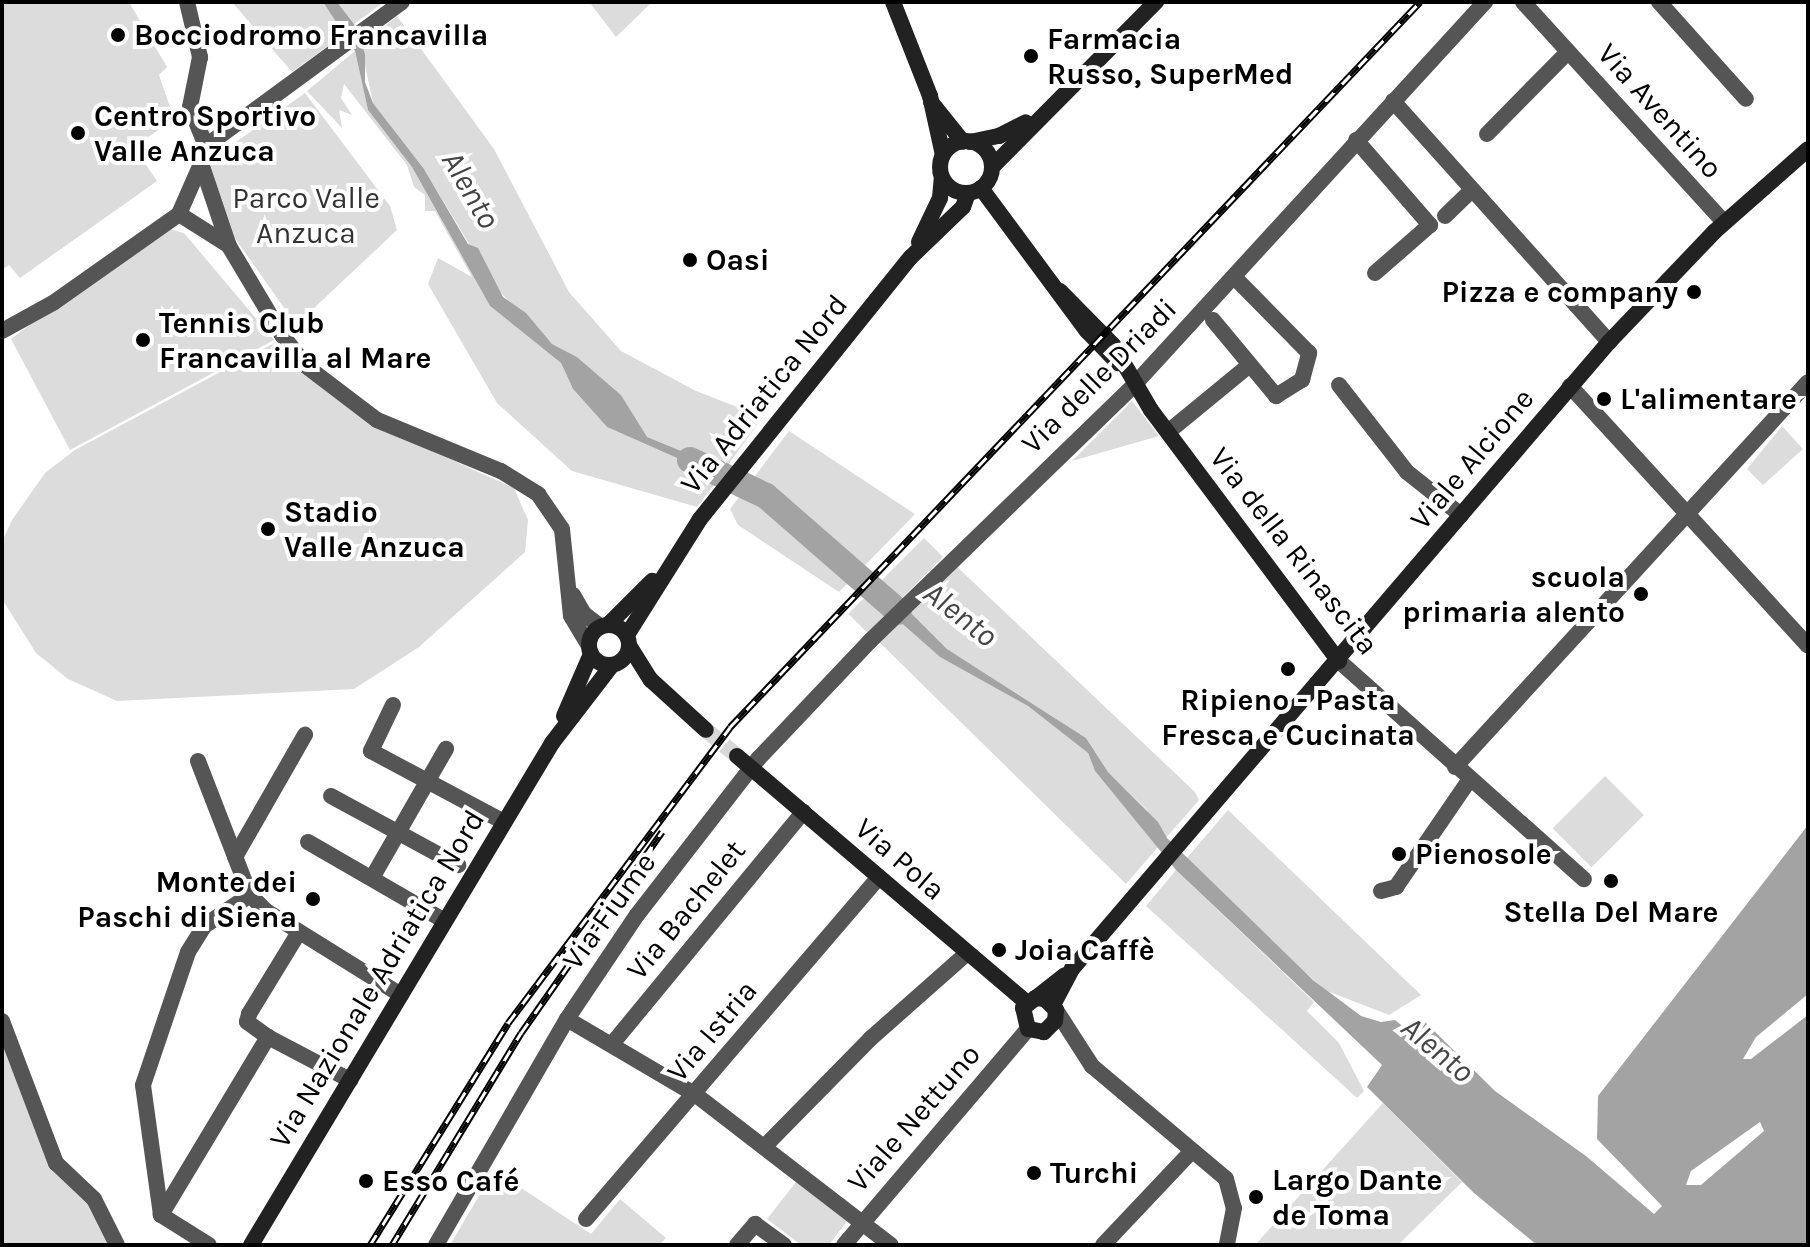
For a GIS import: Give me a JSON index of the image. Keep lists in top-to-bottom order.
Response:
{
  "streets": {
    "street": [
      "Via Aventino",
      "Via delle Driadi",
      "Via Adriatica Nord",
      "Viale Alcione",
      "Via della Rinascita",
      "Via Pola",
      "Via Bachelet",
      "Via Fiume",
      "Via Nazionale Adriatica Nord",
      "Via Istria",
      "Viale Nettuno"
    ]
  },
  "crossings": [
    ["Via Aventino", "Viale Alcione"],
    ["Via delle Driadi", "Via della Rinascita"],
    ["Via delle Driadi", "Via Fiume"],
    ["Via Adriatica Nord", "Via della Rinascita"],
    ["Via Adriatica Nord", "Via Nazionale Adriatica Nord"],
    ["Viale Alcione", "Via della Rinascita"],
    ["Viale Alcione", "Via Pola"],
    ["Via Pola", "Via Bachelet"],
    ["Via Pola", "Via Fiume"],
    ["Via Pola", "Via Istria"]
  ],
  "water": ["Alento"],
  "parks": ["Parco Valle Anzuca"],
  "places": [
    "Bocciodromo Francavilla",
    "Farmacia Russo, SuperMed",
    "Centro Sportivo Valle Anzuca",
    "Oasi",
    "Pizza e company",
    "Tennis Club Francavilla al Mare",
    "L'alimentare",
    "Stadio Valle Anzuca",
    "scuola primaria alento",
    "Ripieno - Pasta Fresca e Cucinata",
    "Pienosole",
    "Stella Del Mare",
    "Monte dei Paschi di Siena",
    "Joia Caffè",
    "Turchi",
    "Esso Café",
    "Largo Dante de Toma"
  ]
}
